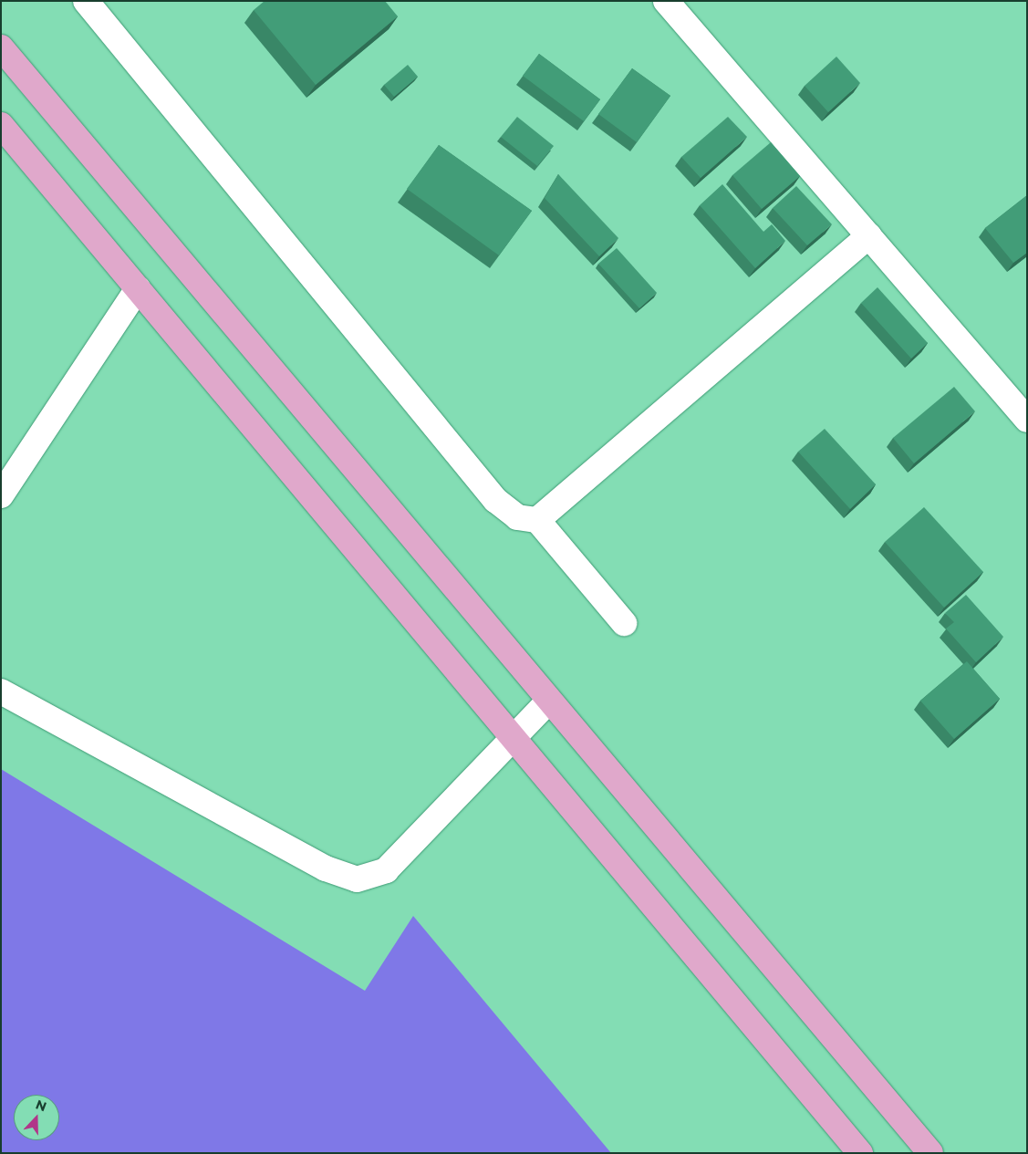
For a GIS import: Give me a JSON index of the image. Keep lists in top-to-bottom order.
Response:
{
  "north": "top"
}
